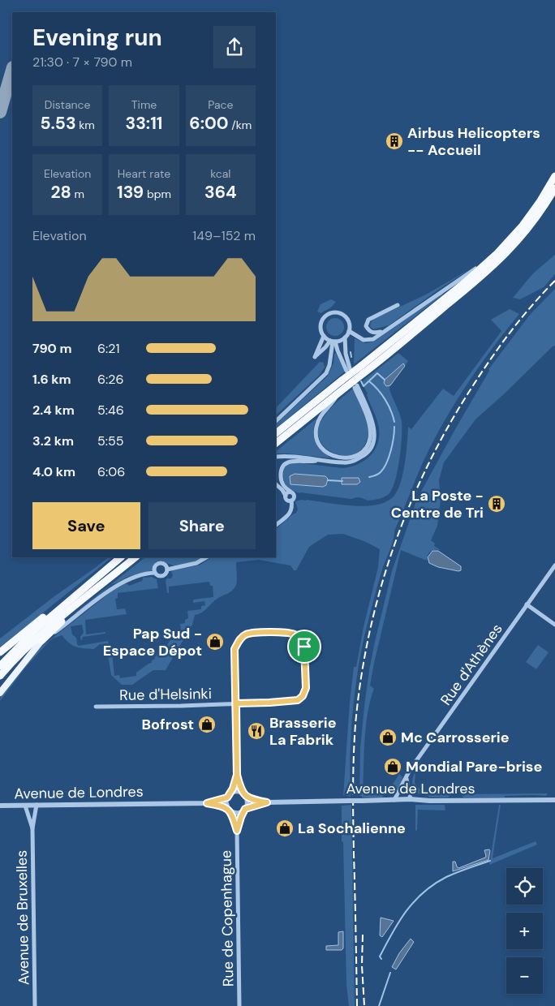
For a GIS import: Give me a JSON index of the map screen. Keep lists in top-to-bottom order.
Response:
{
  "streets": {
    "street": [
      "Rue d'Athènes",
      "Rue d'Helsinki",
      "Avenue de Londres",
      "Avenue de Bruxelles",
      "Rue de Copenhague"
    ]
  },
  "crossings": [
    ["Rue d'Athènes", "Avenue de Londres"],
    ["Rue d'Helsinki", "Avenue de Londres"],
    ["Rue d'Helsinki", "Rue de Copenhague"],
    ["Avenue de Londres", "Avenue de Bruxelles"],
    ["Avenue de Londres", "Rue de Copenhague"]
  ],
  "places": {
    "building": ["Airbus Helicopters -- Accueil", "La Poste - Centre de Tri"],
    "shop": [
      "Pap Sud - Espace Dépot",
      "Bofrost",
      "Mc Carrosserie",
      "Mondial Pare-brise",
      "La Sochalienne"
    ],
    "restaurant": ["Brasserie La Fabrik"]
  },
  "page": {
    "heading": ["Evening run", "21:30 · 7 × 790 m"],
    "stats": [
      ["Distance", "5.53 km"],
      ["Time", "33:11"],
      ["Pace", "6:00 /km"],
      ["Elevation", "28 m"],
      ["Heart rate", "139 bpm"],
      ["kcal", "364"]
    ],
    "chart": ["Elevation", "149–152 m"],
    "list": [
      {
        "name": "790 m",
        "note": "6:21"
      },
      {
        "name": "1.6 km",
        "note": "6:26"
      },
      {
        "name": "2.4 km",
        "note": "5:46"
      },
      {
        "name": "3.2 km",
        "note": "5:55"
      },
      {
        "name": "4.0 km",
        "note": "6:06"
      }
    ],
    "buttons": ["Save", "Share"],
    "map_buttons": ["+", "−"]
  }
}
